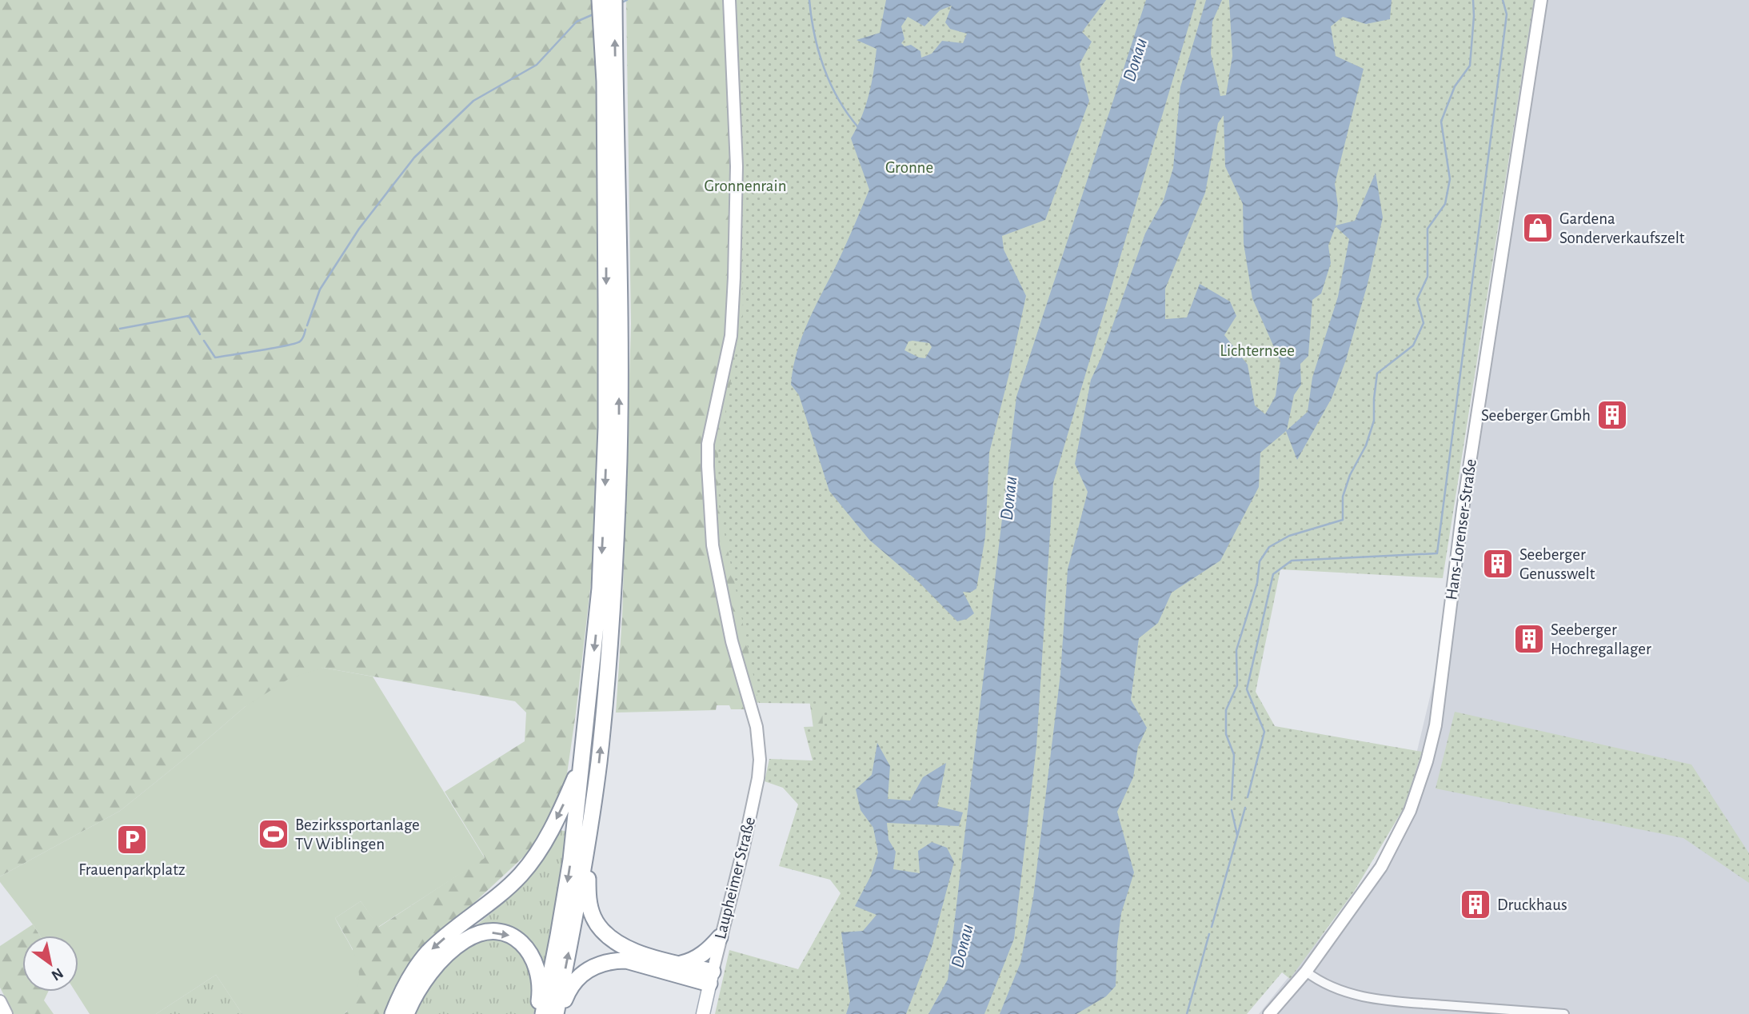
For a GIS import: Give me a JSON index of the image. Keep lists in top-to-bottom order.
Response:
{
  "streets": {
    "main road": ["Laupheimer Straße"],
    "street": ["Hans-Lorenser-Straße"]
  },
  "water": ["Donau"],
  "parks": ["Gronne", "Gronnenrain", "Lichternsee"],
  "places": {
    "shop": ["Gardena Sonderverkaufszelt"],
    "building": [
      "Seeberger Gmbh",
      "Seeberger Genusswelt",
      "Seeberger Hochregallager",
      "Druckhaus"
    ],
    "sports": ["Bezirkssportanlage TV Wiblingen"],
    "parking": ["Frauenparkplatz"]
  },
  "north": "bottom right"
}
